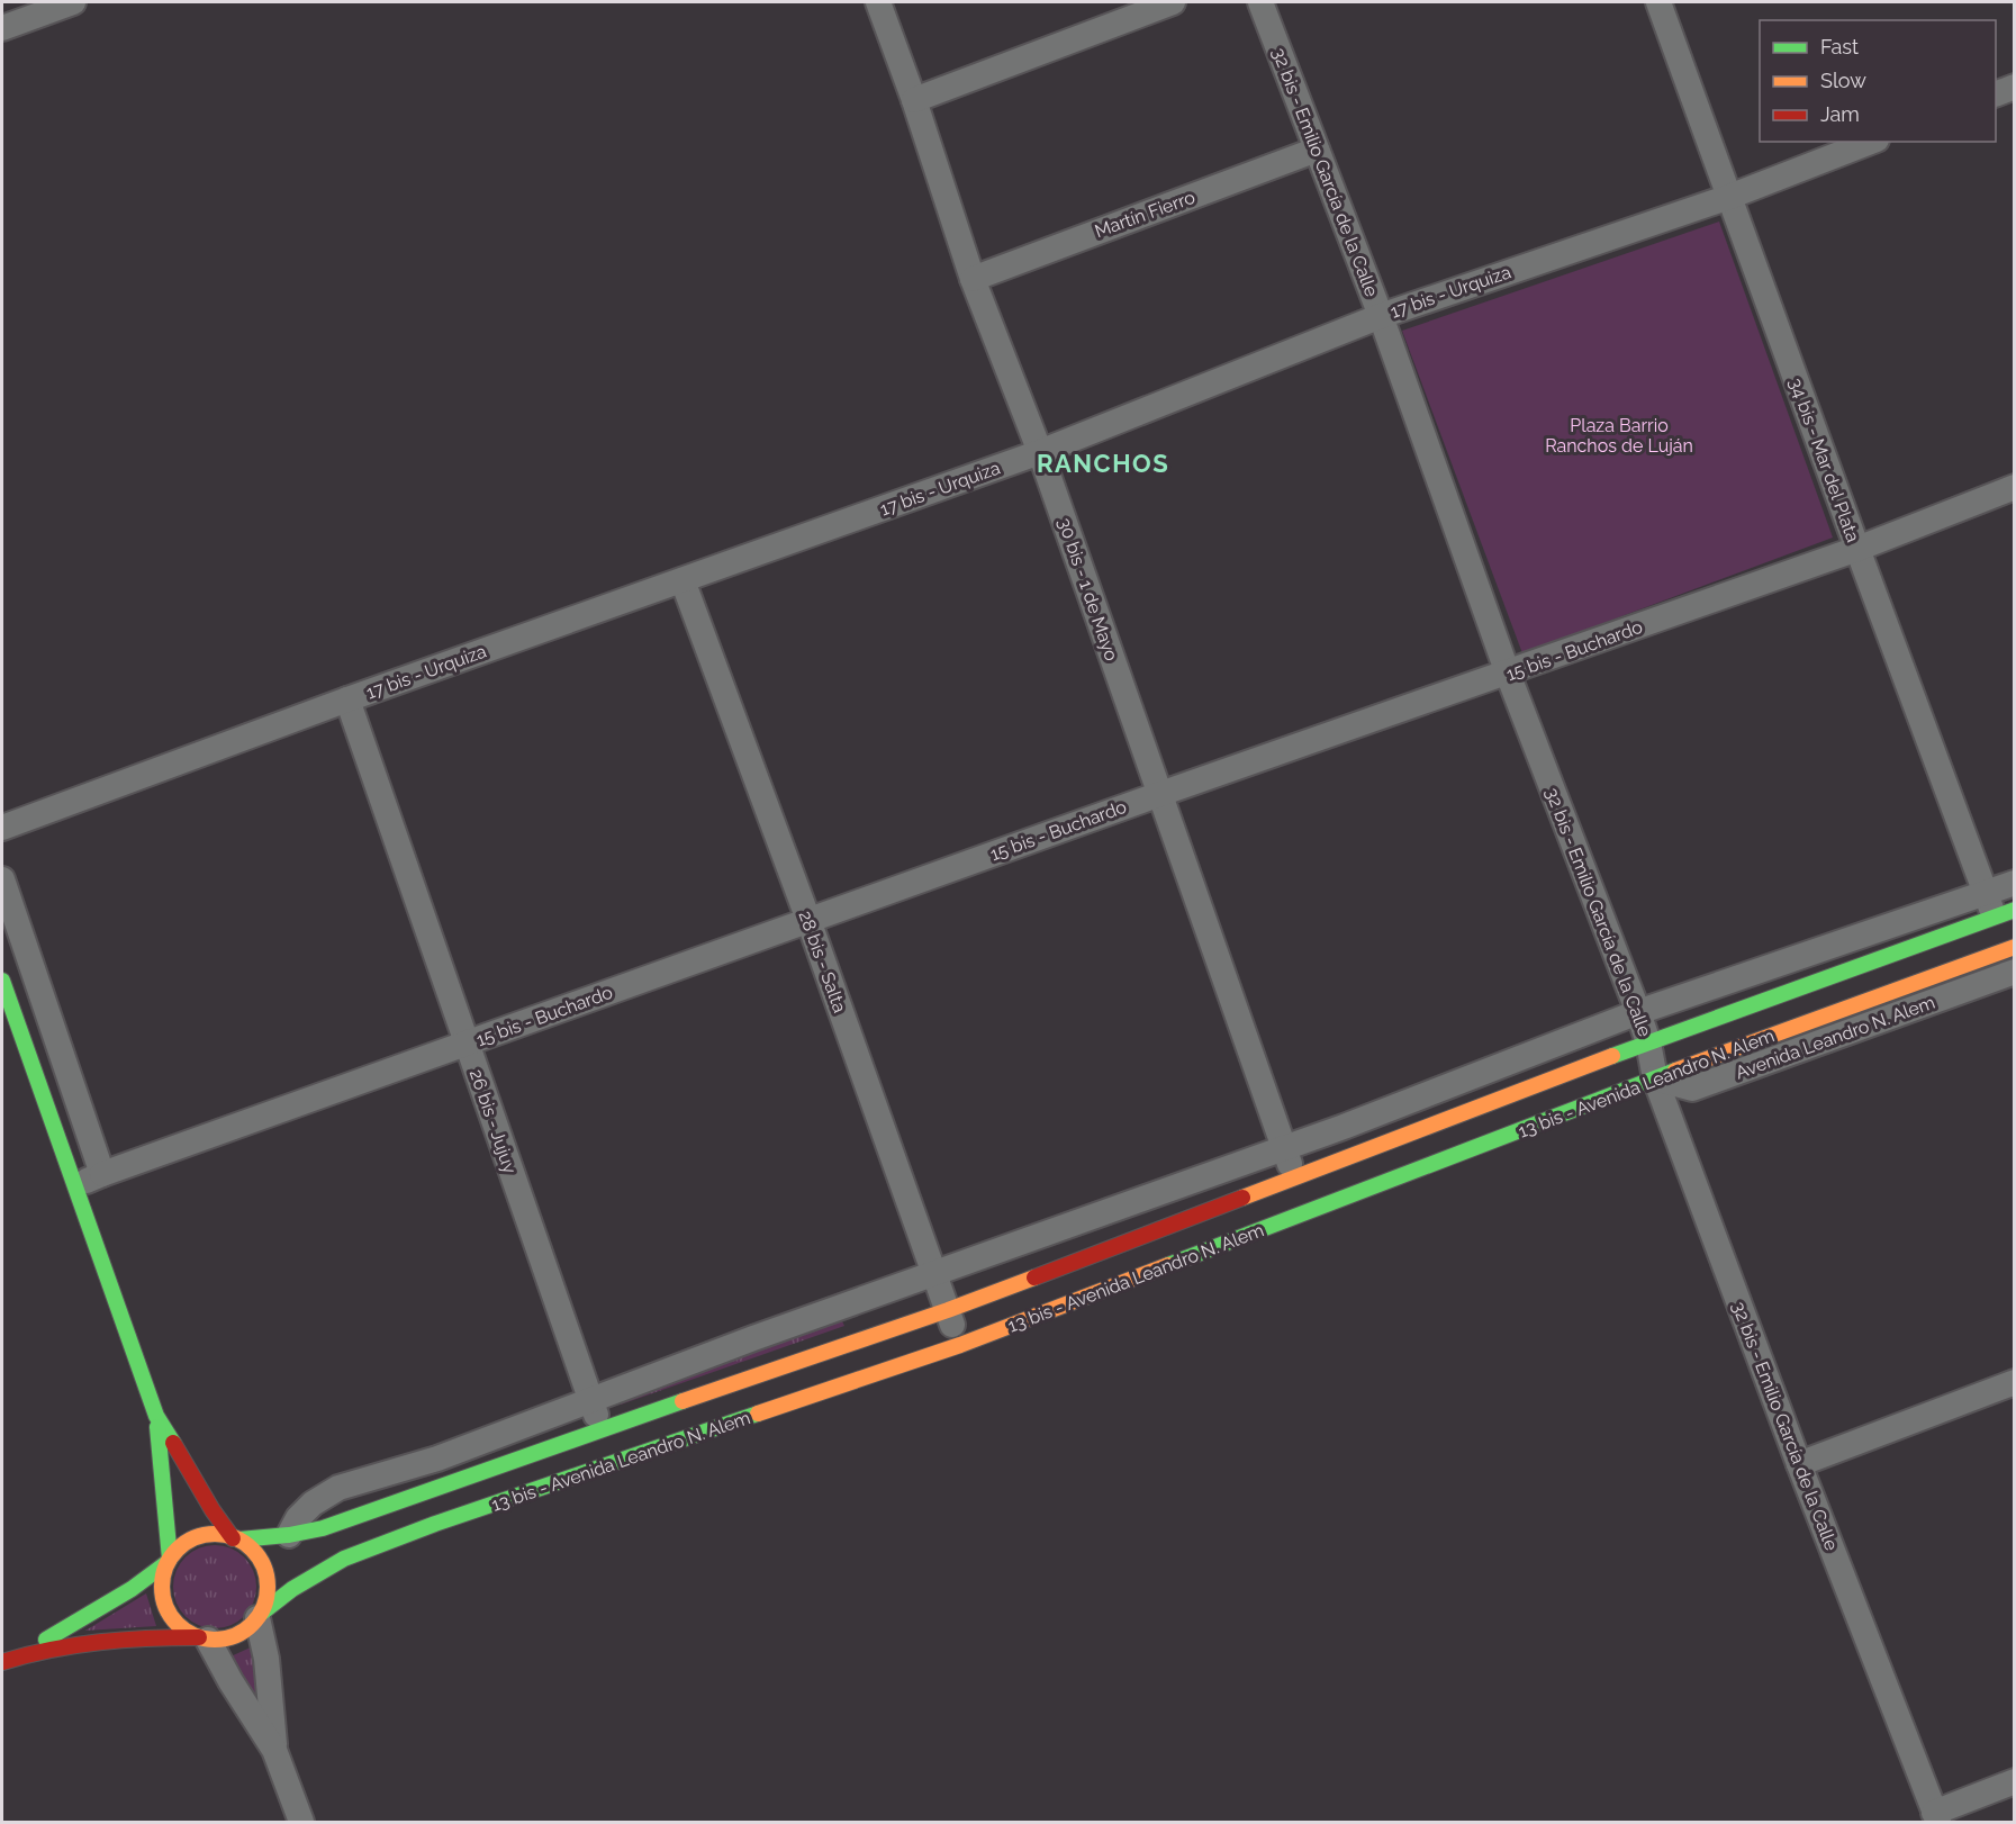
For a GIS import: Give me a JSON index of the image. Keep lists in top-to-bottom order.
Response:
{
  "streets": {
    "main road": ["13 bis - Avenida Leandro N. Alem"],
    "street": [
      "32 bis - Emilio García de la Calle",
      "Martín Fierro",
      "17 bis - Urquiza",
      "34 bis - Mar del Plata",
      "30 bis - 1 de Mayo",
      "15 bis - Buchardo",
      "28 bis - Salta",
      "Avenida Leandro N. Alem",
      "26 bis - Jujuy"
    ]
  },
  "crossings": [
    ["32 bis - Emilio García de la Calle", "Martín Fierro"],
    ["32 bis - Emilio García de la Calle", "17 bis - Urquiza"],
    ["32 bis - Emilio García de la Calle", "15 bis - Buchardo"],
    ["32 bis - Emilio García de la Calle", "Avenida Leandro N. Alem"],
    ["32 bis - Emilio García de la Calle", "13 bis - Avenida Leandro N. Alem"],
    ["Martín Fierro", "30 bis - 1 de Mayo"],
    ["17 bis - Urquiza", "34 bis - Mar del Plata"],
    ["17 bis - Urquiza", "30 bis - 1 de Mayo"],
    ["17 bis - Urquiza", "28 bis - Salta"],
    ["17 bis - Urquiza", "26 bis - Jujuy"],
    ["34 bis - Mar del Plata", "15 bis - Buchardo"],
    ["34 bis - Mar del Plata", "13 bis - Avenida Leandro N. Alem"],
    ["30 bis - 1 de Mayo", "15 bis - Buchardo"],
    ["30 bis - 1 de Mayo", "13 bis - Avenida Leandro N. Alem"],
    ["15 bis - Buchardo", "28 bis - Salta"],
    ["15 bis - Buchardo", "26 bis - Jujuy"],
    ["28 bis - Salta", "13 bis - Avenida Leandro N. Alem"],
    ["Avenida Leandro N. Alem", "13 bis - Avenida Leandro N. Alem"],
    ["13 bis - Avenida Leandro N. Alem", "26 bis - Jujuy"]
  ],
  "districts": ["RANCHOS"],
  "parks": ["Plaza Barrio Ranchos de Luján"],
  "legend": ["Fast", "Slow", "Jam"]
}
